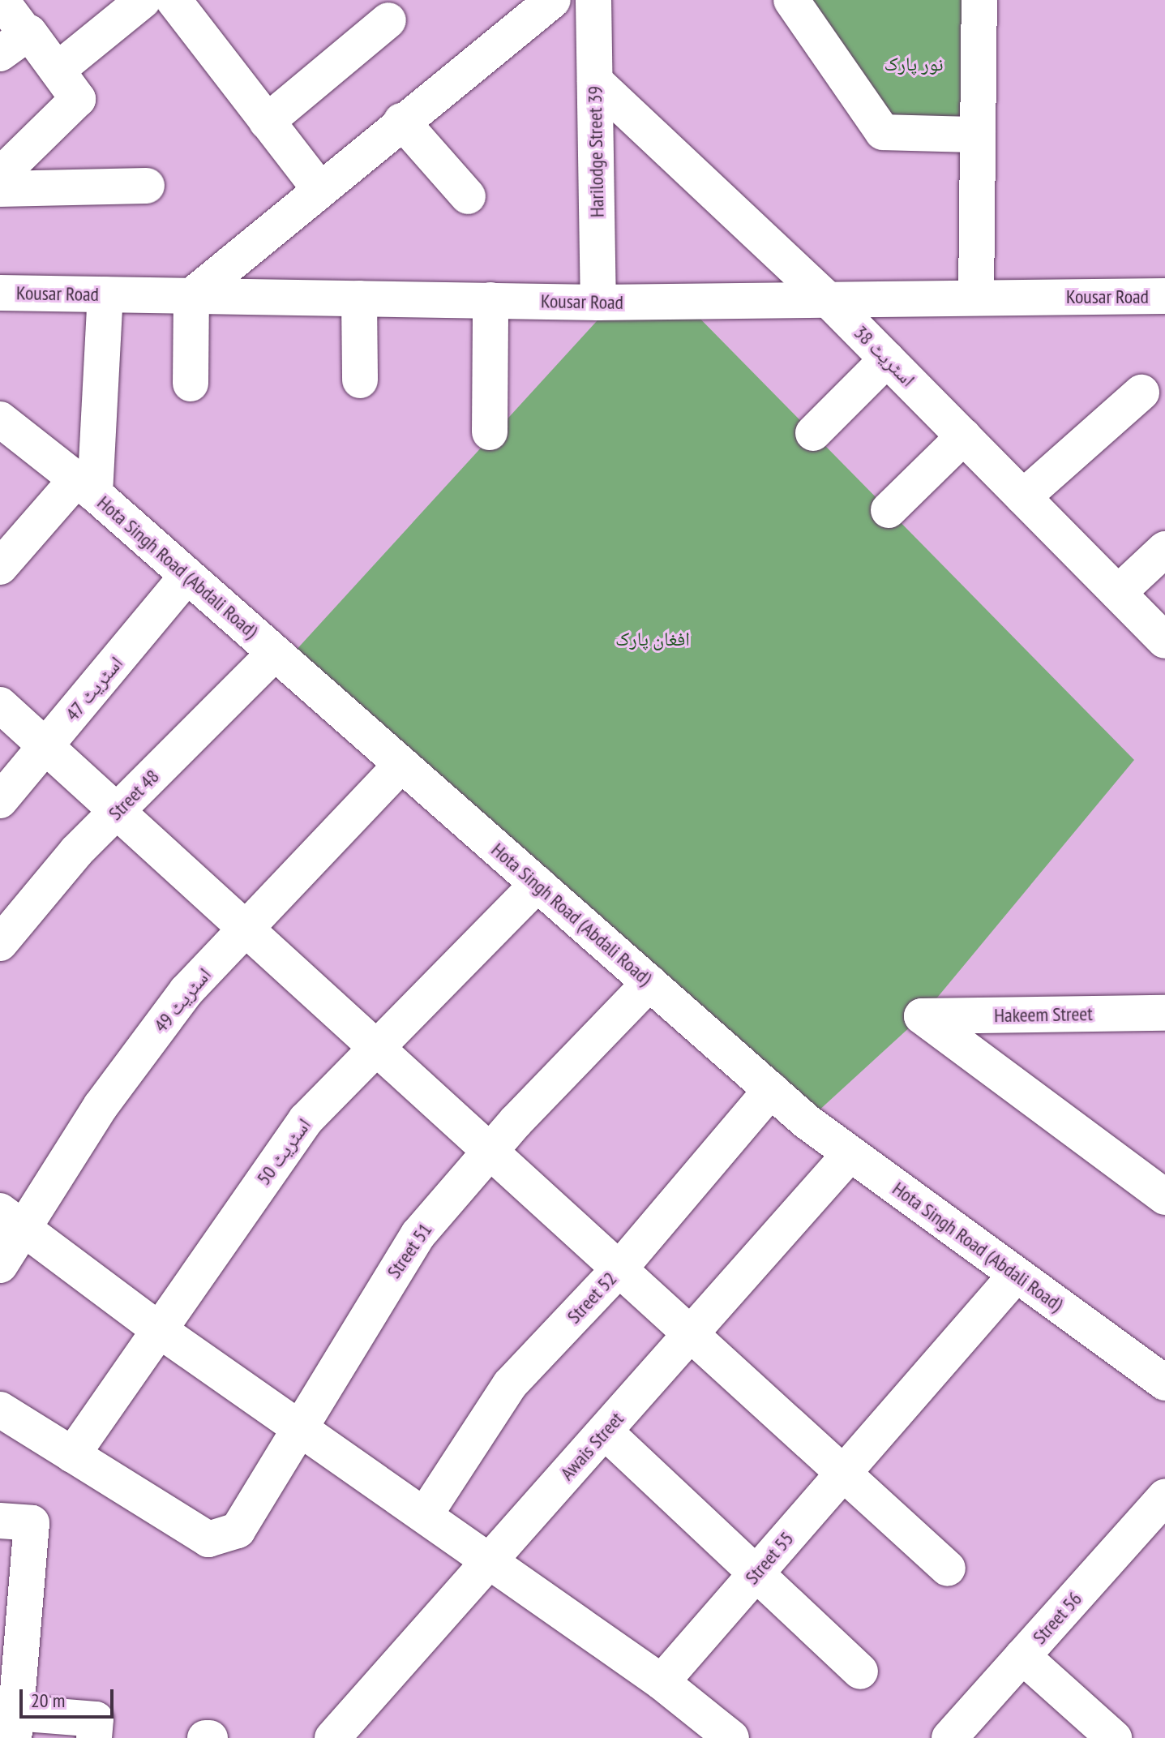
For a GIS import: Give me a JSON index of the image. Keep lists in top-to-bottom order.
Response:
{
  "streets": {
    "street": [
      "Harilodge Street 39",
      "Kousar Road",
      "اسٹریٹ 38",
      "Hota Singh Road (Abdali Road)",
      "اسٹریٹ 47",
      "Street 48",
      "اسٹریٹ 49",
      "Hakeem Street",
      "اسٹریٹ 50",
      "Street 51",
      "Street 52",
      "Awais Street",
      "Street 55",
      "Street 56"
    ]
  },
  "crossings": [
    ["Harilodge Street 39", "Kousar Road"],
    ["Harilodge Street 39", "اسٹریٹ 38"],
    ["Kousar Road", "اسٹریٹ 38"],
    ["Hota Singh Road (Abdali Road)", "اسٹریٹ 47"],
    ["Hota Singh Road (Abdali Road)", "Street 48"],
    ["Hota Singh Road (Abdali Road)", "اسٹریٹ 49"],
    ["Hota Singh Road (Abdali Road)", "اسٹریٹ 50"],
    ["Hota Singh Road (Abdali Road)", "Street 51"],
    ["Hota Singh Road (Abdali Road)", "Street 52"],
    ["Hota Singh Road (Abdali Road)", "Awais Street"],
    ["Hota Singh Road (Abdali Road)", "Street 55"],
    ["اسٹریٹ 50", "Street 51"]
  ],
  "parks": ["نور پارک", "افغان پارک"],
  "scale_bar": "20 m"
}
